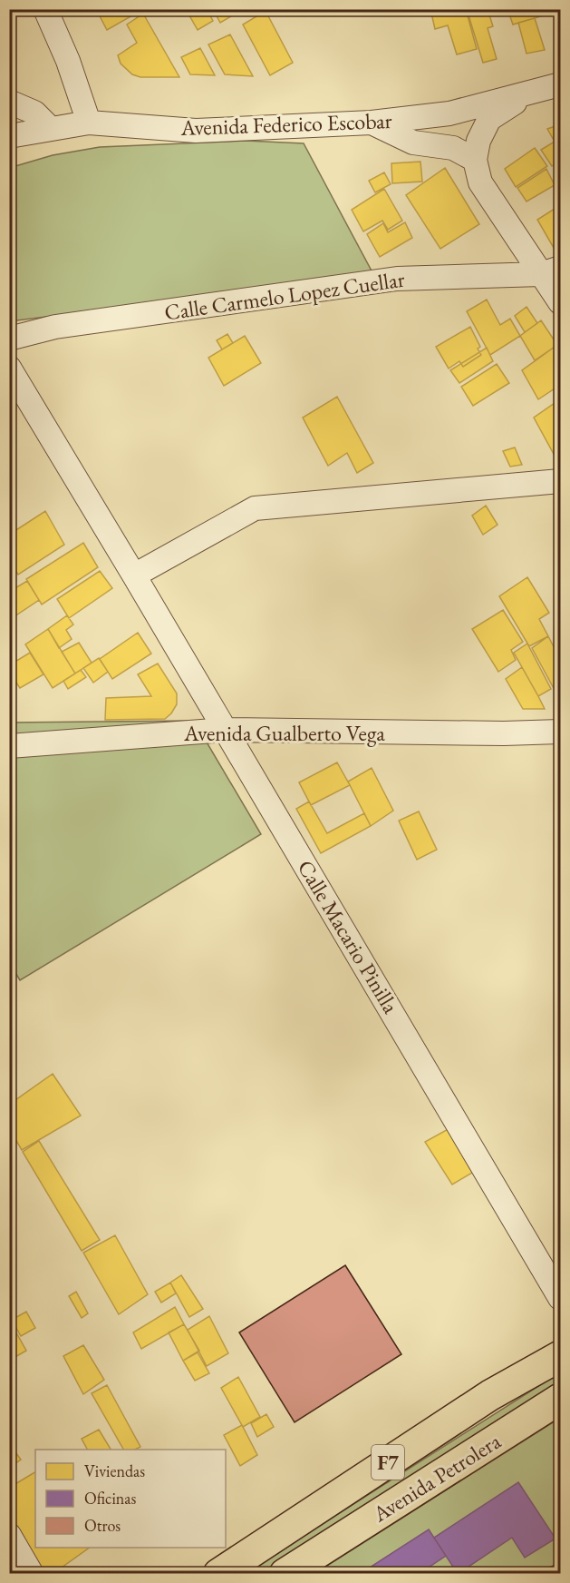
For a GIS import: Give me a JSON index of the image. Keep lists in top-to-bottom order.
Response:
{
  "streets": {
    "highway": ["F7", "Avenida Petrolera"],
    "street": [
      "Avenida Federico Escobar",
      "Calle Carmelo Lopez Cuellar",
      "Avenida Gualberto Vega",
      "Calle Macario Pinilla"
    ]
  },
  "crossings": [
    ["Avenida Gualberto Vega", "Calle Macario Pinilla"]
  ],
  "legend": ["Viviendas", "Oficinas", "Otros"]
}
